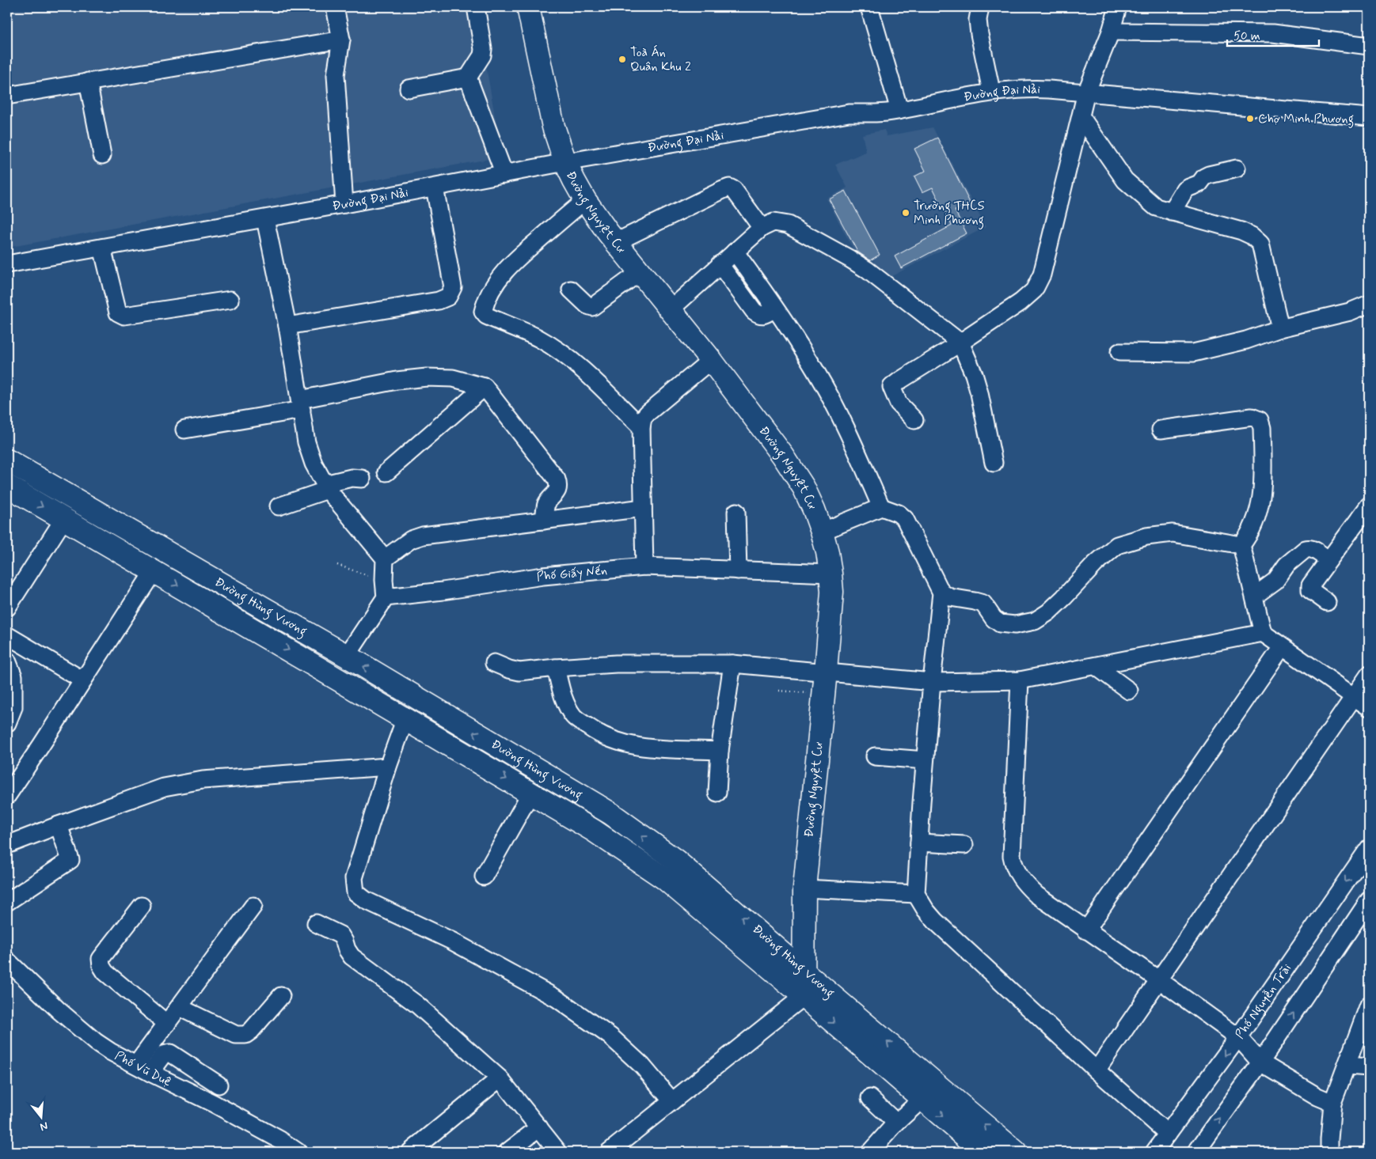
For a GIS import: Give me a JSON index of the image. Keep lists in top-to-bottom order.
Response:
{
  "streets": {
    "main road": ["Đường Nguyệt Cư", "Đường Hùng Vương"],
    "street": [
      "Đường Đại Nải",
      "Phố Giấy Nến",
      "Phố Nguyễn Trãi",
      "Phố Vũ Duệ"
    ]
  },
  "crossings": [
    ["Đường Đại Nải", "Đường Nguyệt Cư"],
    ["Đường Nguyệt Cư", "Phố Giấy Nến"],
    ["Đường Nguyệt Cư", "Đường Hùng Vương"]
  ],
  "places": ["Toà Án Quân Khu 2", "Chợ Minh Phương", "Trường THCS Minh Phương"],
  "scale_bar": "50 m",
  "north": "bottom"
}
